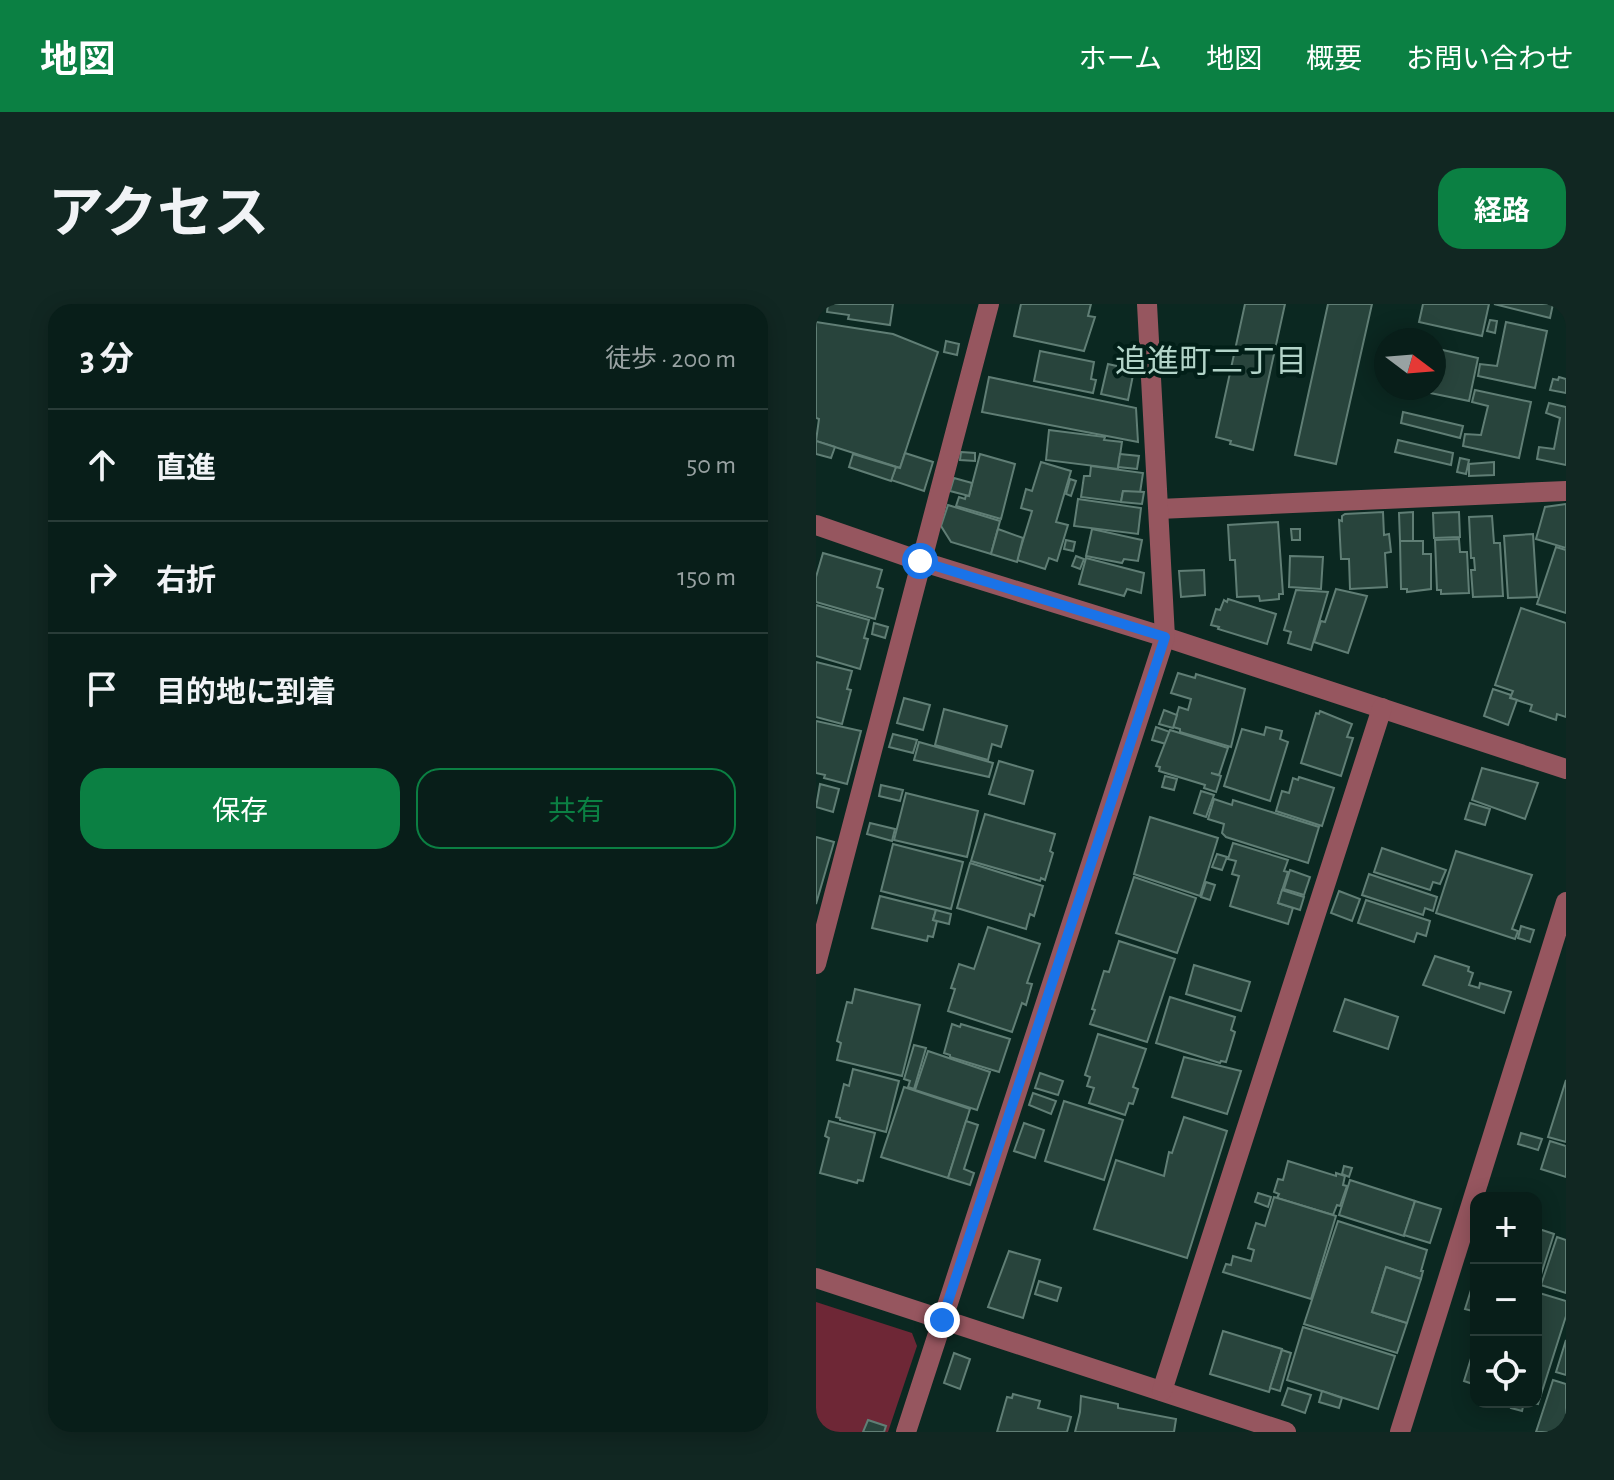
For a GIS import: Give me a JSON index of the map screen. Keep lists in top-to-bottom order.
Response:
{
  "districts": ["追進町二丁目"],
  "north": "right",
  "page": {
    "header": "地図",
    "nav": [
      "ホーム",
      "地図",
      "概要",
      "お問い合わせ"
    ],
    "title": "アクセス",
    "buttons": [
      "経路",
      ["保存", "共有"]
    ],
    "heading": ["3 分", "徒歩 · 200 m"],
    "list": [
      ["直進", "50 m"],
      ["右折", "150 m"],
      "目的地に到着"
    ],
    "map_buttons": ["+", "−"]
  }
}
